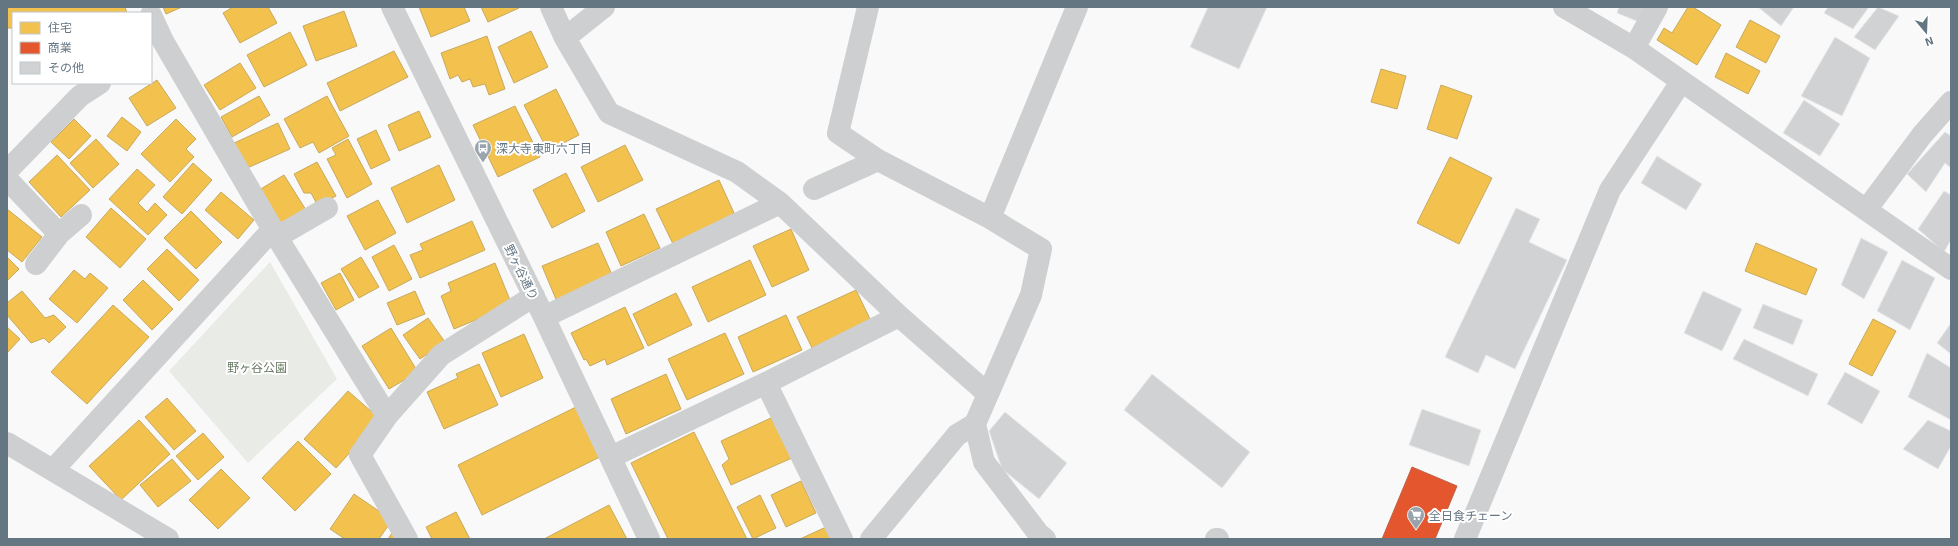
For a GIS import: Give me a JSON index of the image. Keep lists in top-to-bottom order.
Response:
{
  "streets": {
    "street": ["野ヶ谷通り"]
  },
  "parks": ["野ヶ谷公園"],
  "places": {
    "bus stop": ["深大寺東町六丁目"],
    "supermarket": ["全日食チェーン"]
  },
  "legend": ["住宅", "商業", "その他"],
  "north": "bottom"
}
